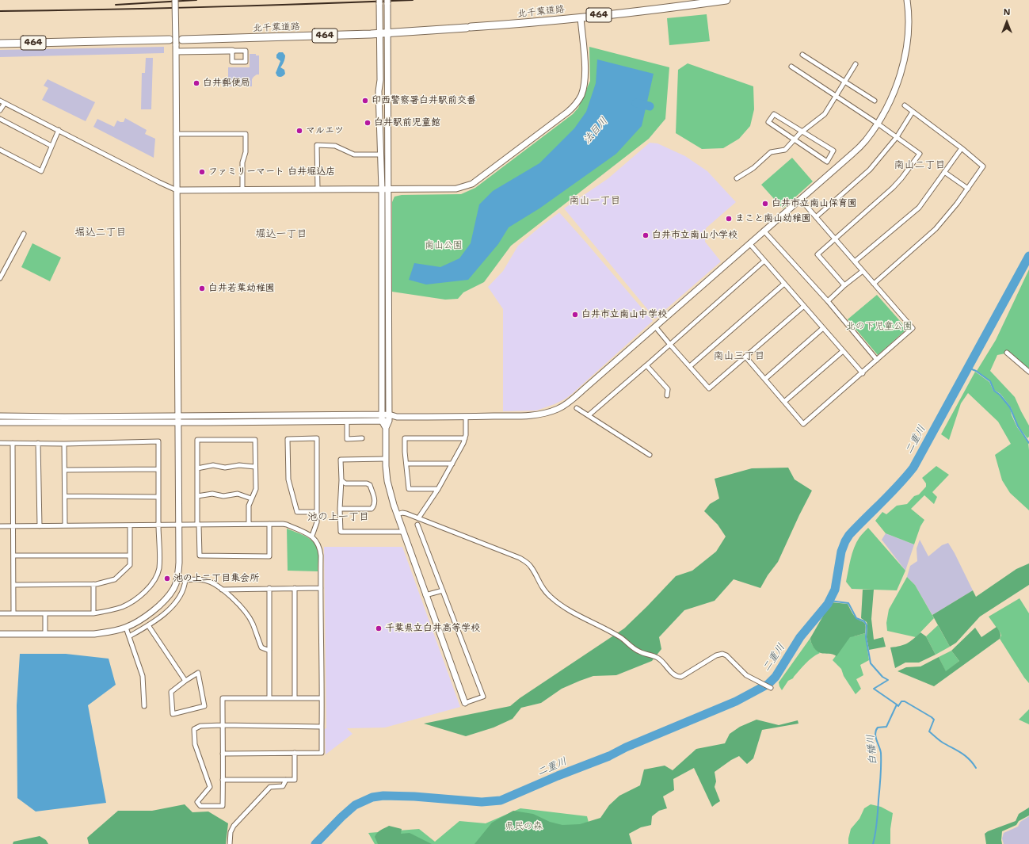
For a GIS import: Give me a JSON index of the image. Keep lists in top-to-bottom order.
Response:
{
  "streets": {
    "highway": ["北千葉道路", "464"]
  },
  "districts": [
    "南山二丁目",
    "南山一丁目",
    "堀込二丁目",
    "堀込一丁目",
    "南山三丁目",
    "池の上一丁目"
  ],
  "water": ["法目川", "二重川", "白幡川"],
  "parks": ["南山公園", "北の下児童公園", "県民の森"],
  "places": [
    "白井郵便局",
    "印西警察署白井駅前交番",
    "白井駅前児童館",
    "マルエツ",
    "ファミリーマート 白井堀込店",
    "白井市立南山保育園",
    "まこと南山幼稚園",
    "白井市立南山小学校",
    "白井若葉幼稚園",
    "白井市立南山中学校",
    "池の上二丁目集会所",
    "千葉県立白井高等学校"
  ],
  "north": "top"
}
